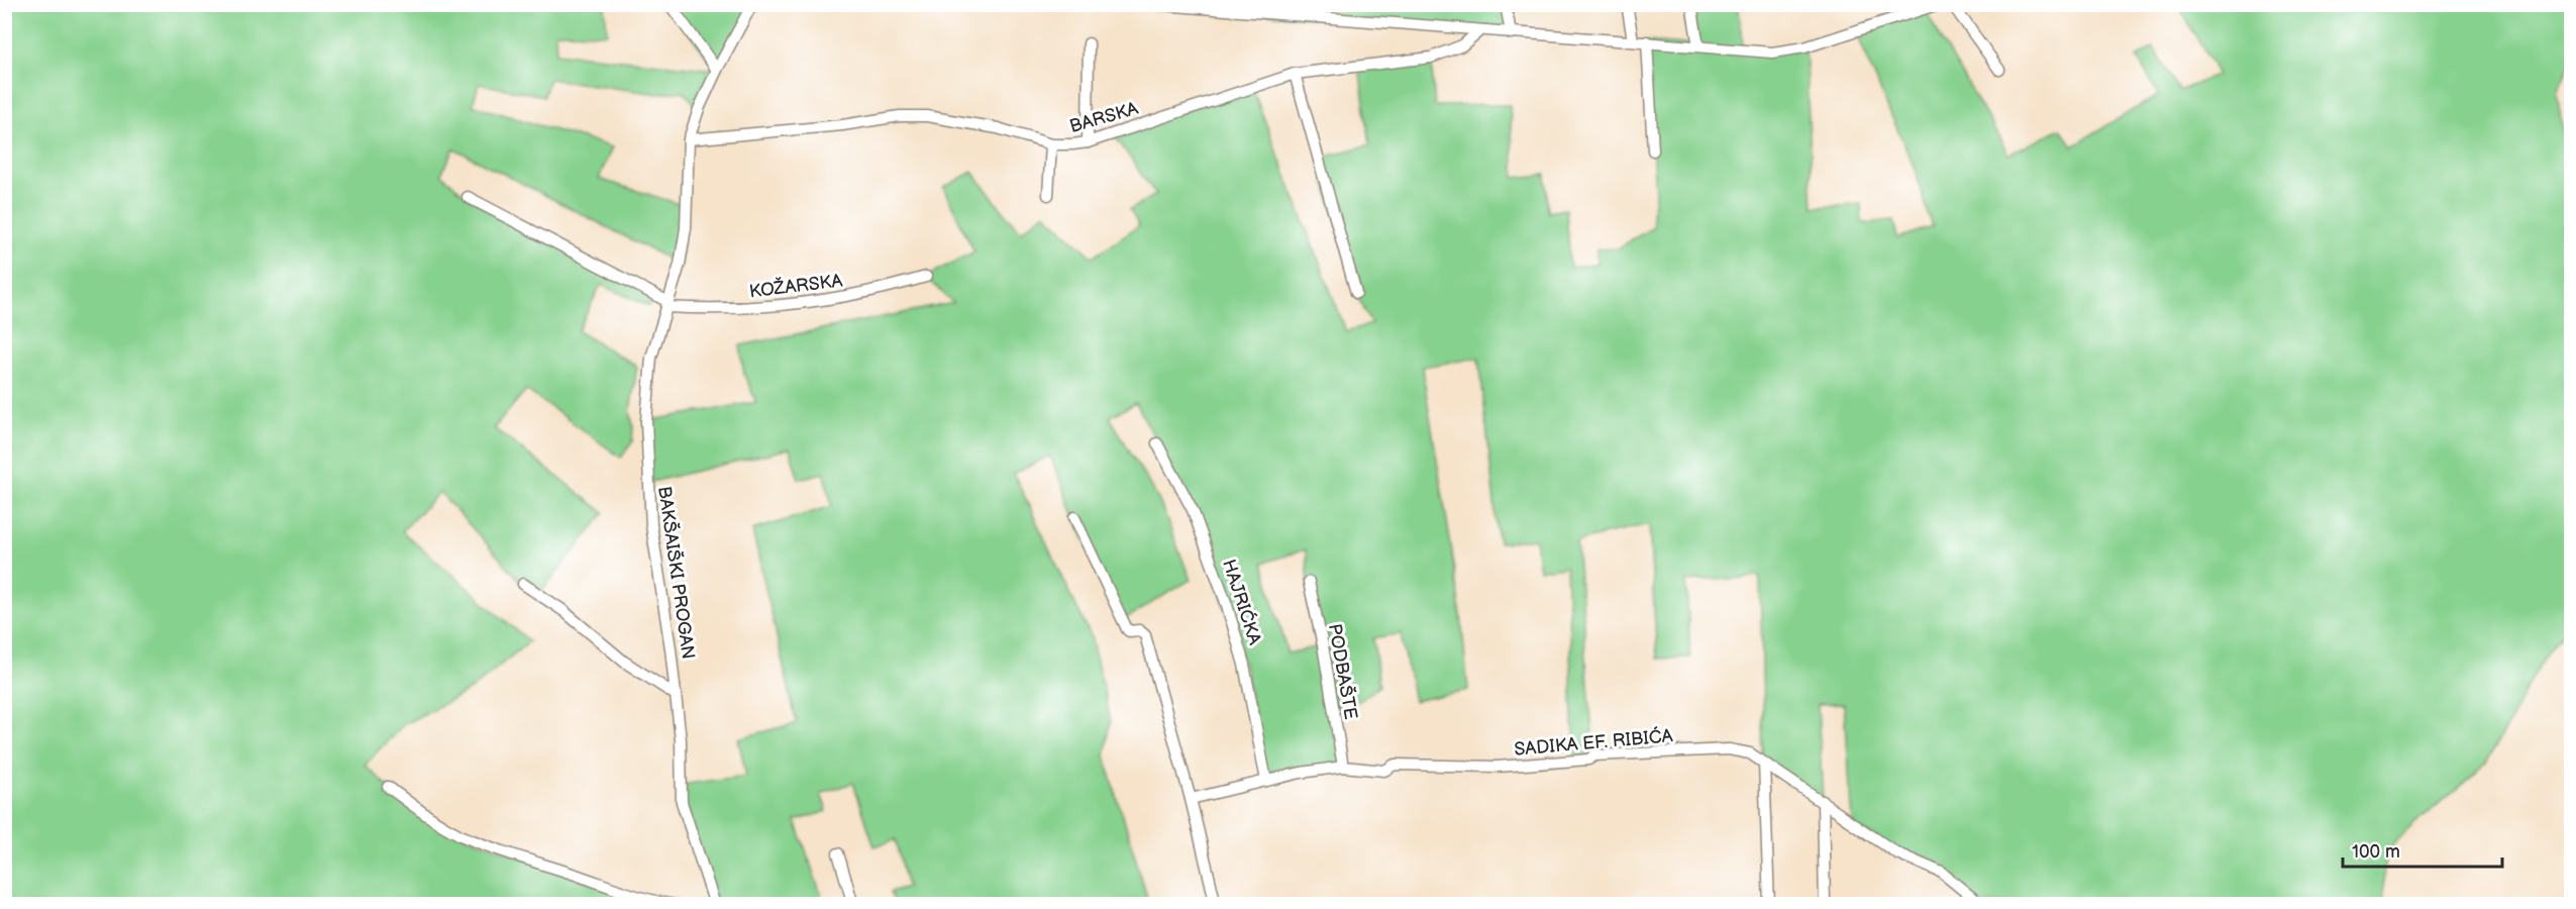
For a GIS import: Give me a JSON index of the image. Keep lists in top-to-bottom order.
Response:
{
  "streets": {
    "street": [
      "BARSKA",
      "KOŽARSKA",
      "BAKŠAIŠKI PROGAN",
      "HAJRIĆKA",
      "PODBAŠTE",
      "SADIKA EF. RIBIĆA"
    ]
  },
  "crossings": [
    ["BARSKA", "BAKŠAIŠKI PROGAN"],
    ["KOŽARSKA", "BAKŠAIŠKI PROGAN"],
    ["HAJRIĆKA", "SADIKA EF. RIBIĆA"],
    ["PODBAŠTE", "SADIKA EF. RIBIĆA"]
  ],
  "scale_bar": "100 m"
}
